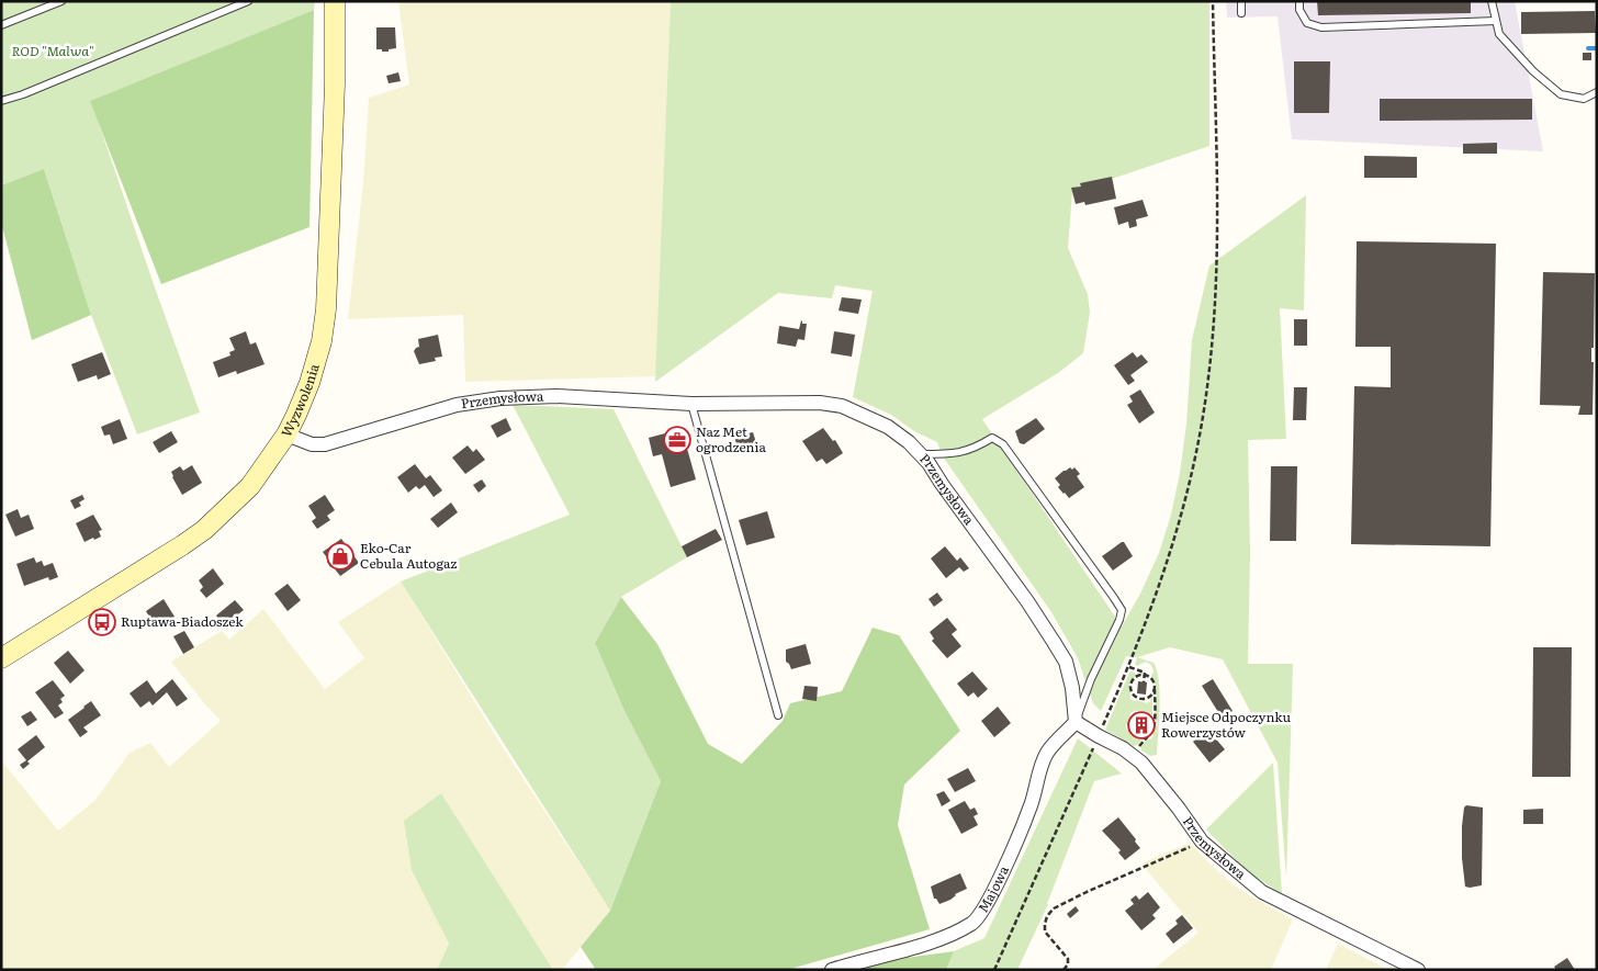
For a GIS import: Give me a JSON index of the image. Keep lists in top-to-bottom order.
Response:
{
  "streets": {
    "street": ["Wyzwolenia", "Przemysłowa", "Majowa"]
  },
  "crossings": [
    ["Wyzwolenia", "Przemysłowa"],
    ["Przemysłowa", "Majowa"]
  ],
  "parks": ["ROD \"Malwa\""],
  "places": {
    "office": ["Naz Met ogrodzenia"],
    "shop": ["Eko-Car Cebula Autogaz"],
    "bus stop": ["Ruptawa-Biadoszek"],
    "building": ["Miejsce Odpoczynku Rowerzystów"]
  }
}
